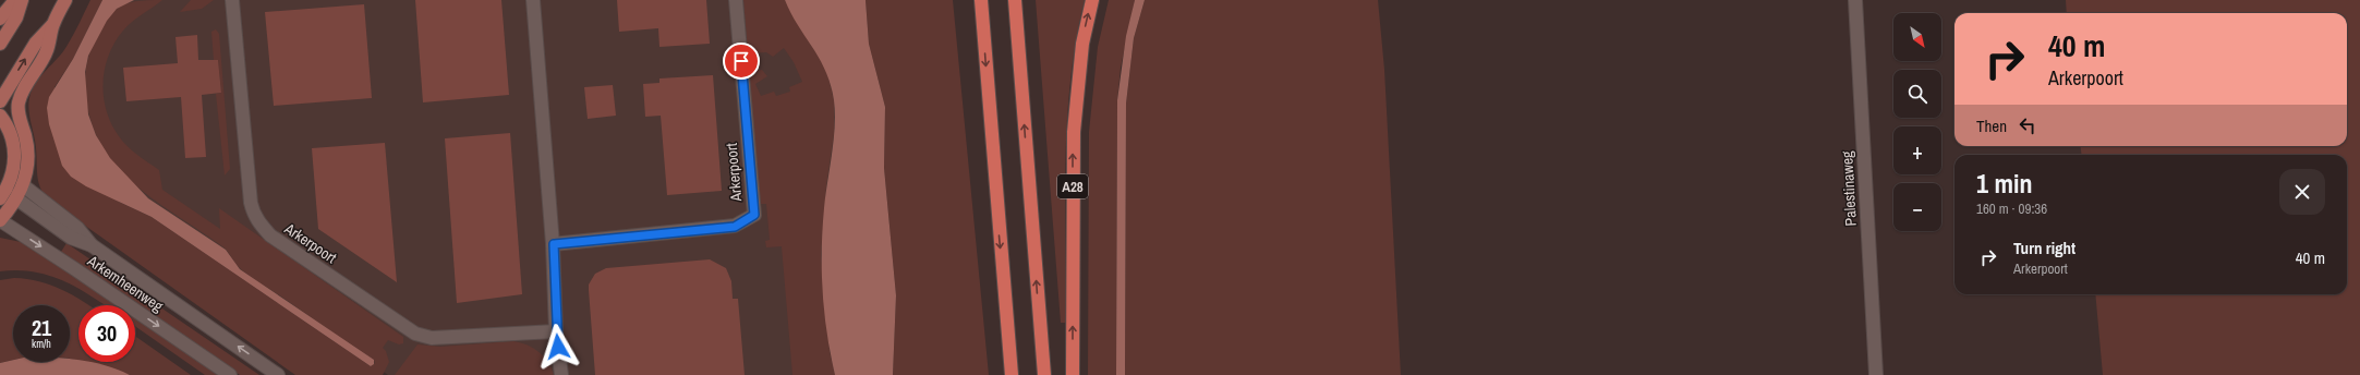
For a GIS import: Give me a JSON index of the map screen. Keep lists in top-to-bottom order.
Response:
{
  "streets": {
    "highway": ["A28"],
    "street": ["Arkerpoort", "Palestinaweg", "Arkemheenweg"]
  },
  "north": "bottom right",
  "page": {
    "map_buttons": ["+", "−"],
    "turn": ["40 m", "Arkerpoort"],
    "then": "Then",
    "heading": ["1 min", "160 m · 09:36"],
    "list": [
      {
        "name": "Turn right",
        "note": "Arkerpoort",
        "value": "40 m"
      }
    ],
    "speed": "21 km/h",
    "limit": "30"
  }
}
